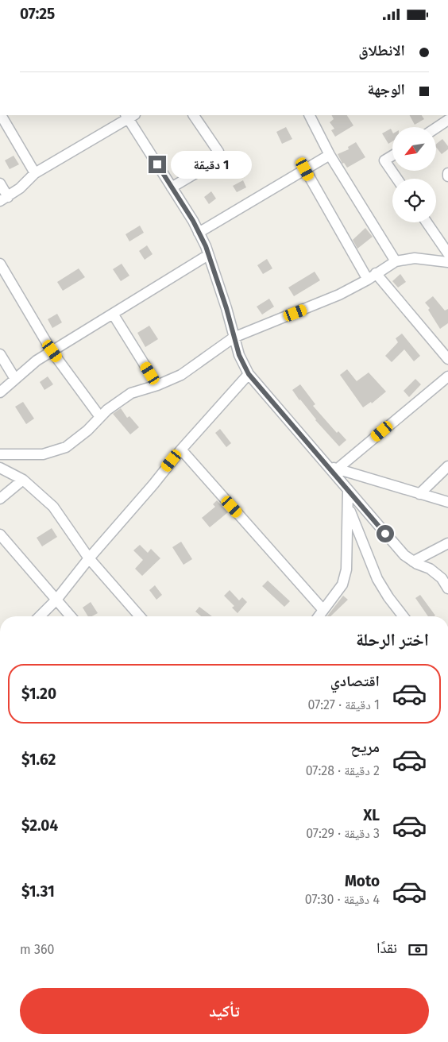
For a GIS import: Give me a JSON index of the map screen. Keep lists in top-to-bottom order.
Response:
{
  "north": "bottom left",
  "page": {
    "status": "07:25",
    "banner": ["الانطلاق", "الوجهة"],
    "bubble": "1 دقيقة",
    "heading": "اختر الرحلة",
    "list": [
      {
        "name": "اقتصادي",
        "note": "1 دقيقة · 07:27",
        "value": "$1.20"
      },
      {
        "name": "مريح",
        "note": "2 دقيقة · 07:28",
        "value": "$1.62"
      },
      {
        "name": "XL",
        "note": "3 دقيقة · 07:29",
        "value": "$2.04"
      },
      {
        "name": "Moto",
        "note": "4 دقيقة · 07:30",
        "value": "$1.31"
      }
    ],
    "pay": ["نقدًا", "360 m"],
    "buttons": "تأكيد"
  }
}
